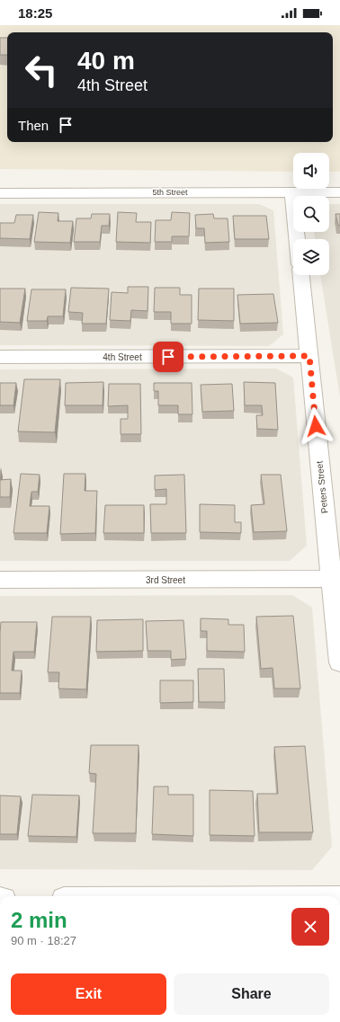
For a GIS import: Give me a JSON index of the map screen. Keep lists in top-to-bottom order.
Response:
{
  "streets": {
    "street": [
      "5th Street",
      "4th Street",
      "Peters Street",
      "3rd Street"
    ]
  },
  "crossings": [
    ["4th Street", "Peters Street"],
    ["Peters Street", "3rd Street"]
  ],
  "page": {
    "status": "18:25",
    "turn": ["40 m", "4th Street"],
    "then": "Then",
    "heading": ["2 min", "90 m · 18:27"],
    "buttons": ["Exit", "Share"]
  }
}
